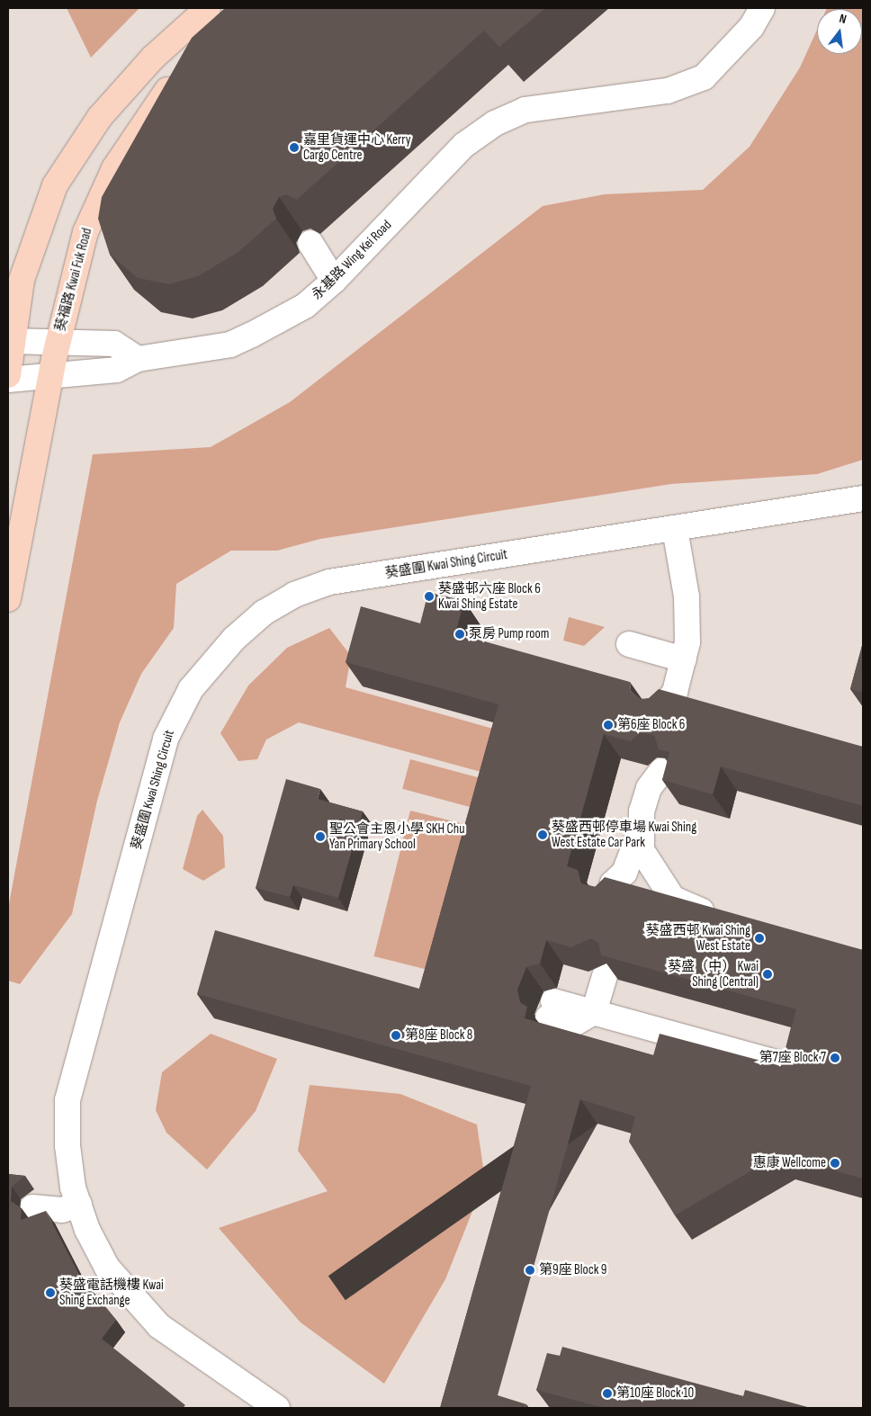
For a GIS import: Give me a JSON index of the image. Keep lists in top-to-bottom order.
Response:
{
  "streets": {
    "main road": ["葵福路 Kwai Fuk Road"],
    "street": ["永基路 Wing Kei Road", "葵盛圍 Kwai Shing Circuit"]
  },
  "crossings": [
    ["永基路 Wing Kei Road", "葵福路 Kwai Fuk Road"]
  ],
  "places": [
    "嘉里貨運中心 Kerry Cargo Centre",
    "葵盛邨六座 Block 6 Kwai Shing Estate",
    "泵房 Pump room",
    "第6座 Block 6",
    "葵盛西邨停車場 Kwai Shing West Estate Car Park",
    "聖公會主恩小學 SKH Chu Yan Primary School",
    "葵盛西邨 Kwai Shing West Estate",
    "葵盛（中） Kwai Shing (Central)",
    "第8座 Block 8",
    "第7座 Block 7",
    "惠康 Wellcome",
    "第9座 Block 9",
    "葵盛電話機樓 Kwai Shing Exchange",
    "第10座 Block 10"
  ],
  "north": "top"
}
